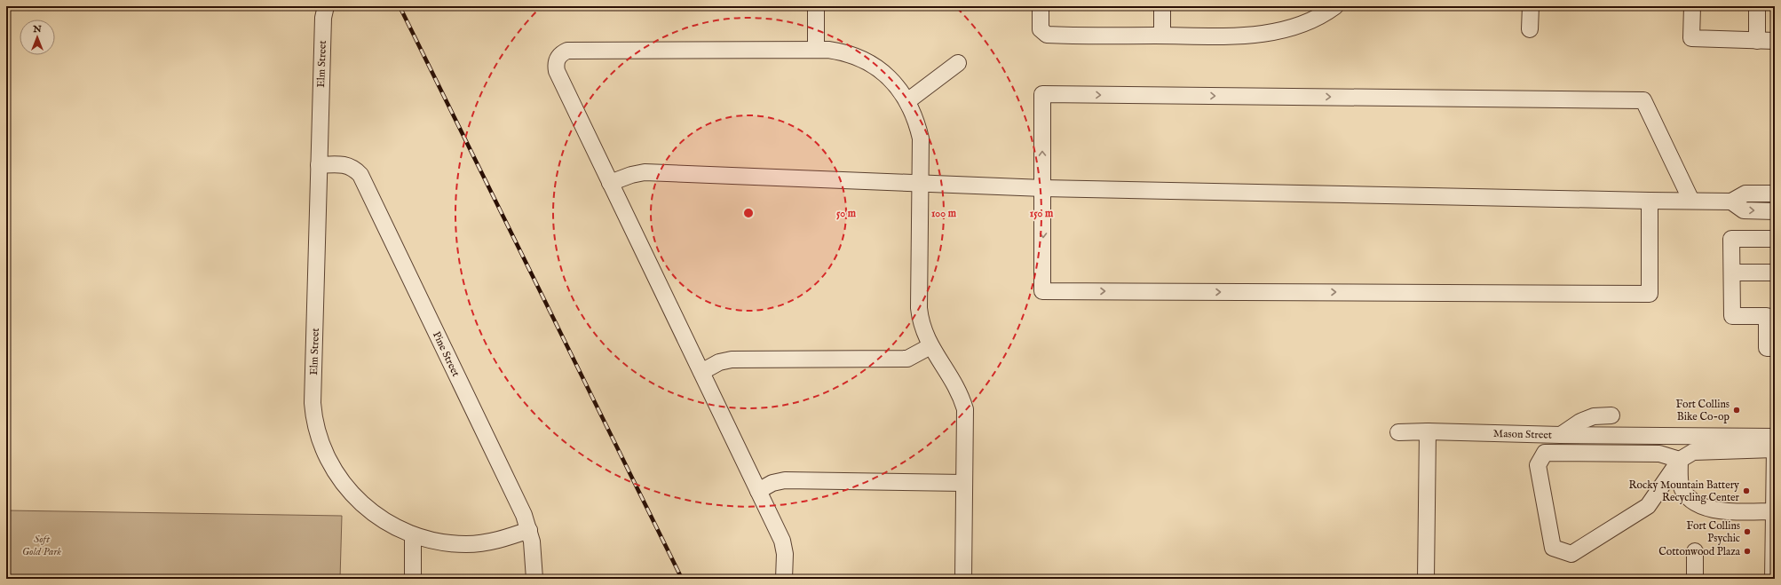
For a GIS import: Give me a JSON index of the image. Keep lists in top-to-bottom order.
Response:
{
  "streets": {
    "street": ["Elm Street", "Pine Street", "Mason Street"]
  },
  "crossings": [
    ["Elm Street", "Pine Street"]
  ],
  "parks": ["Soft Gold Park"],
  "places": [
    "Fort Collins Bike Co-op",
    "Rocky Mountain Battery Recycling Center",
    "Fort Collins Psychic",
    "Cottonwood Plaza"
  ],
  "north": "top",
  "rings": ["50 m", "100 m", "150 m"]
}
